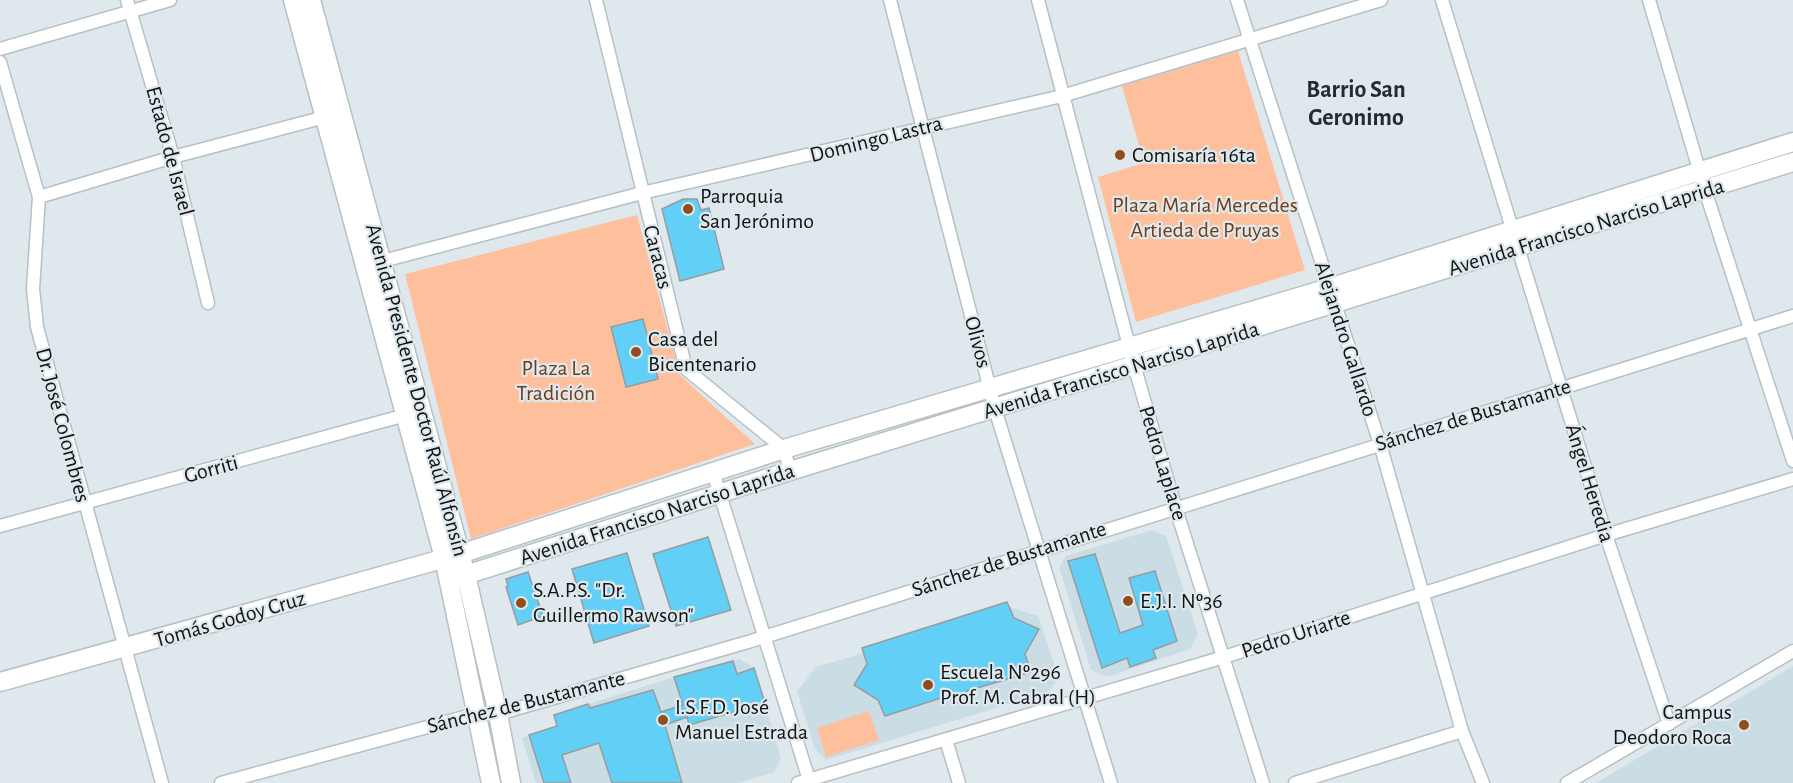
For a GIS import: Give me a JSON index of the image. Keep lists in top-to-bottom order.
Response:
{
  "streets": {
    "main road": ["Avenida Francisco Narciso Laprida", "Avenida Presidente Doctor Raúl Alfonsín", "Tomás Godoy Cruz"],
    "street": [
      "Domingo Lastra",
      "Estado de Israel",
      "Caracas",
      "Alejandro Gallardo",
      "Olivos",
      "Sánchez de Bustamante",
      "Dr. José Colombres",
      "Pedro Laplace",
      "Gorriti",
      "Ángel Heredia",
      "Pedro Uriarte"
    ]
  },
  "crossings": [
    ["Domingo Lastra", "Caracas"],
    ["Domingo Lastra", "Alejandro Gallardo"],
    ["Domingo Lastra", "Olivos"],
    ["Domingo Lastra", "Avenida Presidente Doctor Raúl Alfonsín"],
    ["Domingo Lastra", "Pedro Laplace"],
    ["Avenida Francisco Narciso Laprida", "Caracas"],
    ["Avenida Francisco Narciso Laprida", "Alejandro Gallardo"],
    ["Avenida Francisco Narciso Laprida", "Olivos"],
    ["Avenida Francisco Narciso Laprida", "Avenida Presidente Doctor Raúl Alfonsín"],
    ["Avenida Francisco Narciso Laprida", "Pedro Laplace"],
    ["Avenida Francisco Narciso Laprida", "Ángel Heredia"],
    ["Avenida Francisco Narciso Laprida", "Tomás Godoy Cruz"],
    ["Alejandro Gallardo", "Sánchez de Bustamante"],
    ["Alejandro Gallardo", "Pedro Uriarte"],
    ["Olivos", "Sánchez de Bustamante"],
    ["Olivos", "Pedro Uriarte"],
    ["Avenida Presidente Doctor Raúl Alfonsín", "Sánchez de Bustamante"],
    ["Avenida Presidente Doctor Raúl Alfonsín", "Gorriti"],
    ["Avenida Presidente Doctor Raúl Alfonsín", "Tomás Godoy Cruz"],
    ["Sánchez de Bustamante", "Pedro Laplace"],
    ["Sánchez de Bustamante", "Ángel Heredia"],
    ["Dr. José Colombres", "Gorriti"],
    ["Dr. José Colombres", "Tomás Godoy Cruz"],
    ["Pedro Laplace", "Pedro Uriarte"],
    ["Ángel Heredia", "Pedro Uriarte"]
  ],
  "districts": ["Barrio San Geronimo"],
  "parks": ["Plaza María Mercedes Artieda de Pruyas", "Plaza La Tradición"],
  "places": [
    "Comisaría 16ta",
    "Parroquia San Jerónimo",
    "Casa del Bicentenario",
    "E.J.I. Nº36",
    "S.A.P.S. \"Dr. Guillermo Rawson\"",
    "Escuela Nº296 Prof. M. Cabral (H)",
    "I.S.F.D. José Manuel Estrada",
    "Campus Deodoro Roca"
  ]
}
